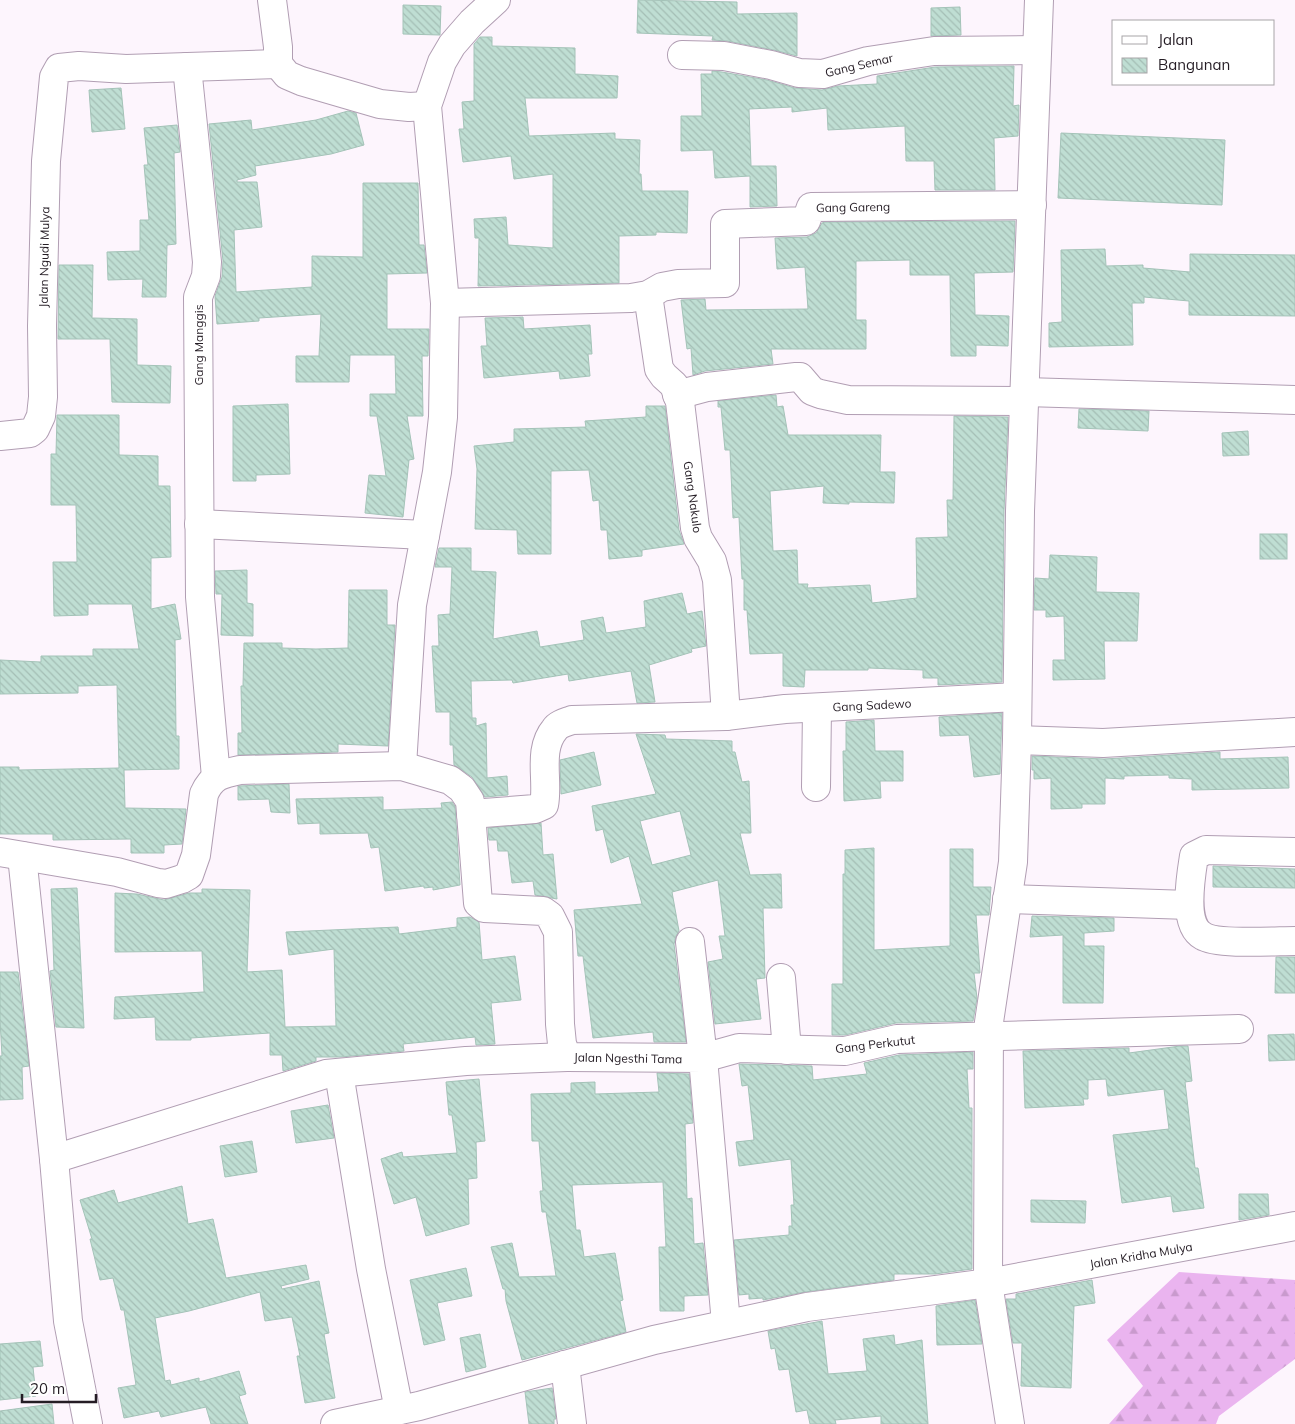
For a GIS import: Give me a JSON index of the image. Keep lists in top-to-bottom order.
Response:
{
  "streets": {
    "street": [
      "Gang Semar",
      "Gang Gareng",
      "Jalan Ngudi Mulya",
      "Gang Manggis",
      "Gang Nakulo",
      "Gang Sadewo",
      "Gang Perkutut",
      "Jalan Ngesthi Tama",
      "Jalan Kridha Mulya"
    ]
  },
  "crossings": [
    ["Jalan Ngudi Mulya", "Gang Manggis"],
    ["Gang Manggis", "Jalan Ngesthi Tama"],
    ["Gang Nakulo", "Gang Sadewo"],
    ["Gang Sadewo", "Jalan Ngesthi Tama"],
    ["Gang Perkutut", "Jalan Ngesthi Tama"]
  ],
  "legend": ["Jalan", "Bangunan"],
  "scale_bar": "20 m"
}
